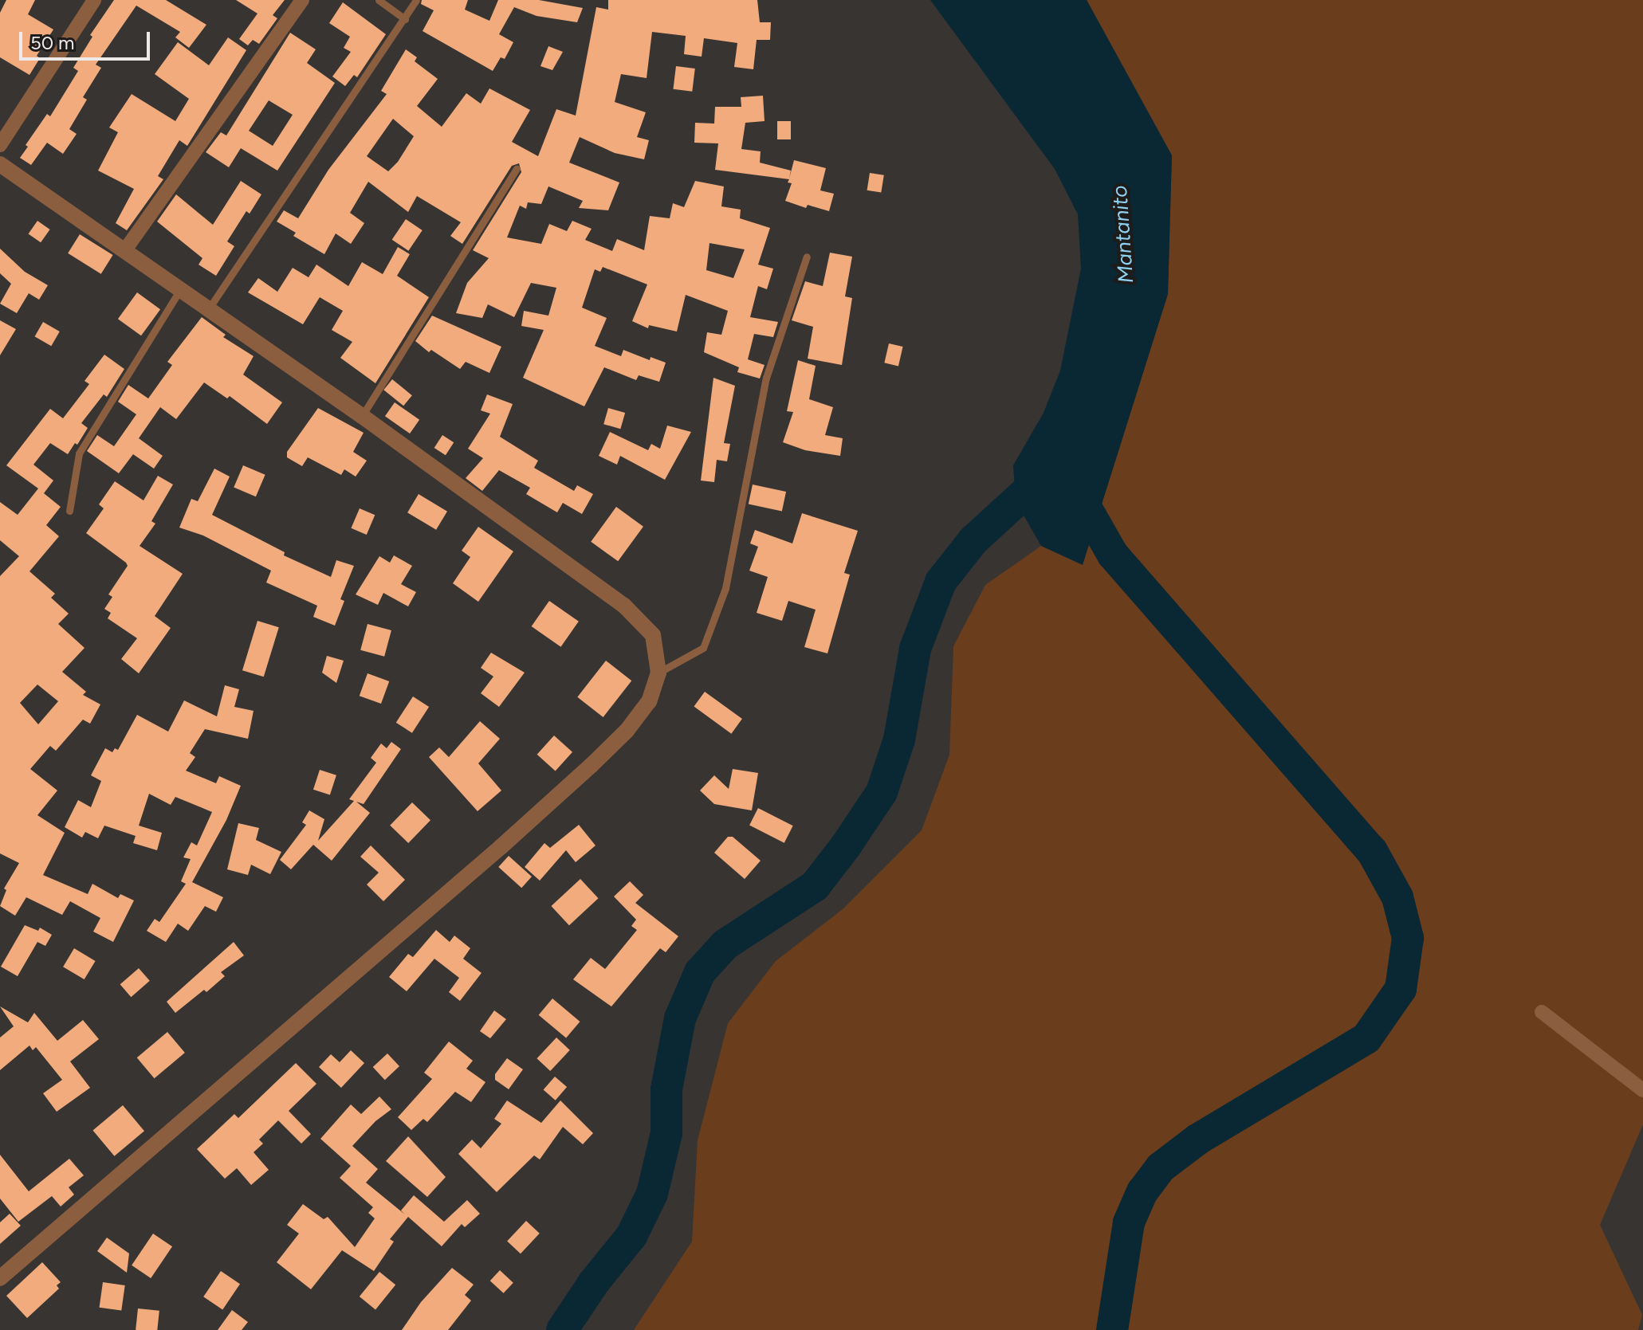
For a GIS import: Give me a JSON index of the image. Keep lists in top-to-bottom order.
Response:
{
  "water": ["Mantanito"],
  "scale_bar": "50 m"
}
